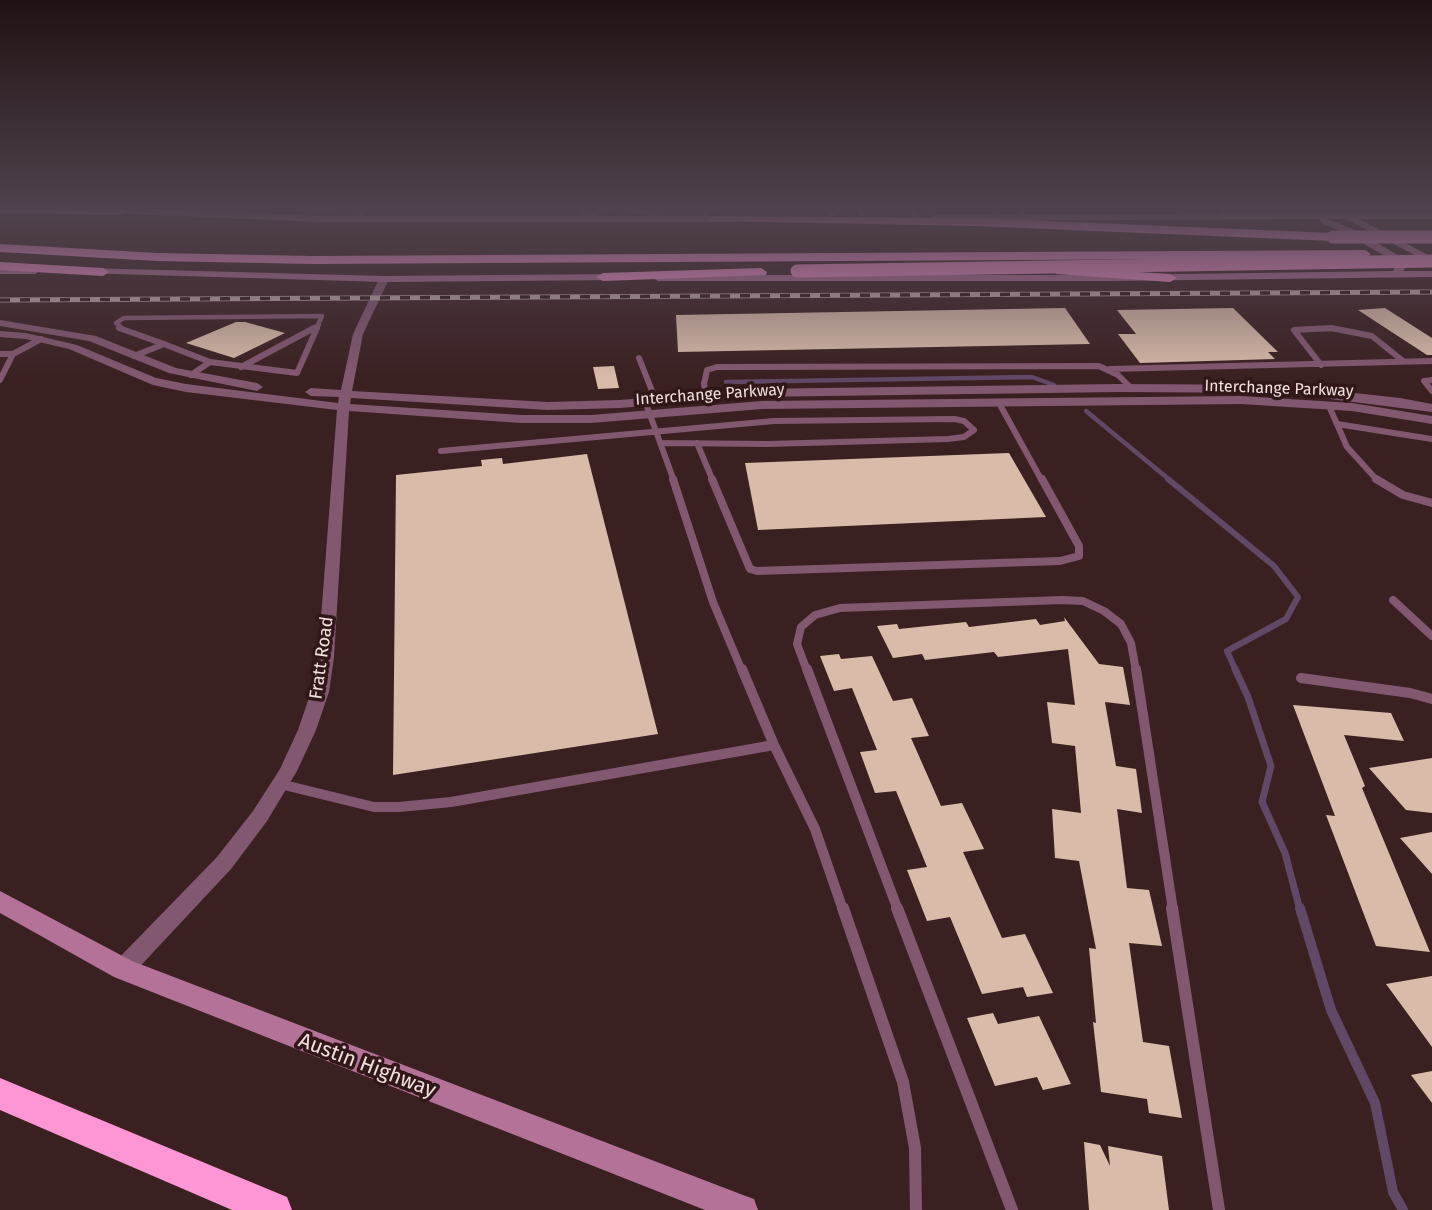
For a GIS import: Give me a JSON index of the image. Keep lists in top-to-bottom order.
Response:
{
  "streets": {
    "main road": ["Austin Highway"],
    "street": ["Interchange Parkway", "Fratt Road"]
  },
  "crossings": [
    ["Interchange Parkway", "Fratt Road"],
    ["Fratt Road", "Austin Highway"]
  ]
}
